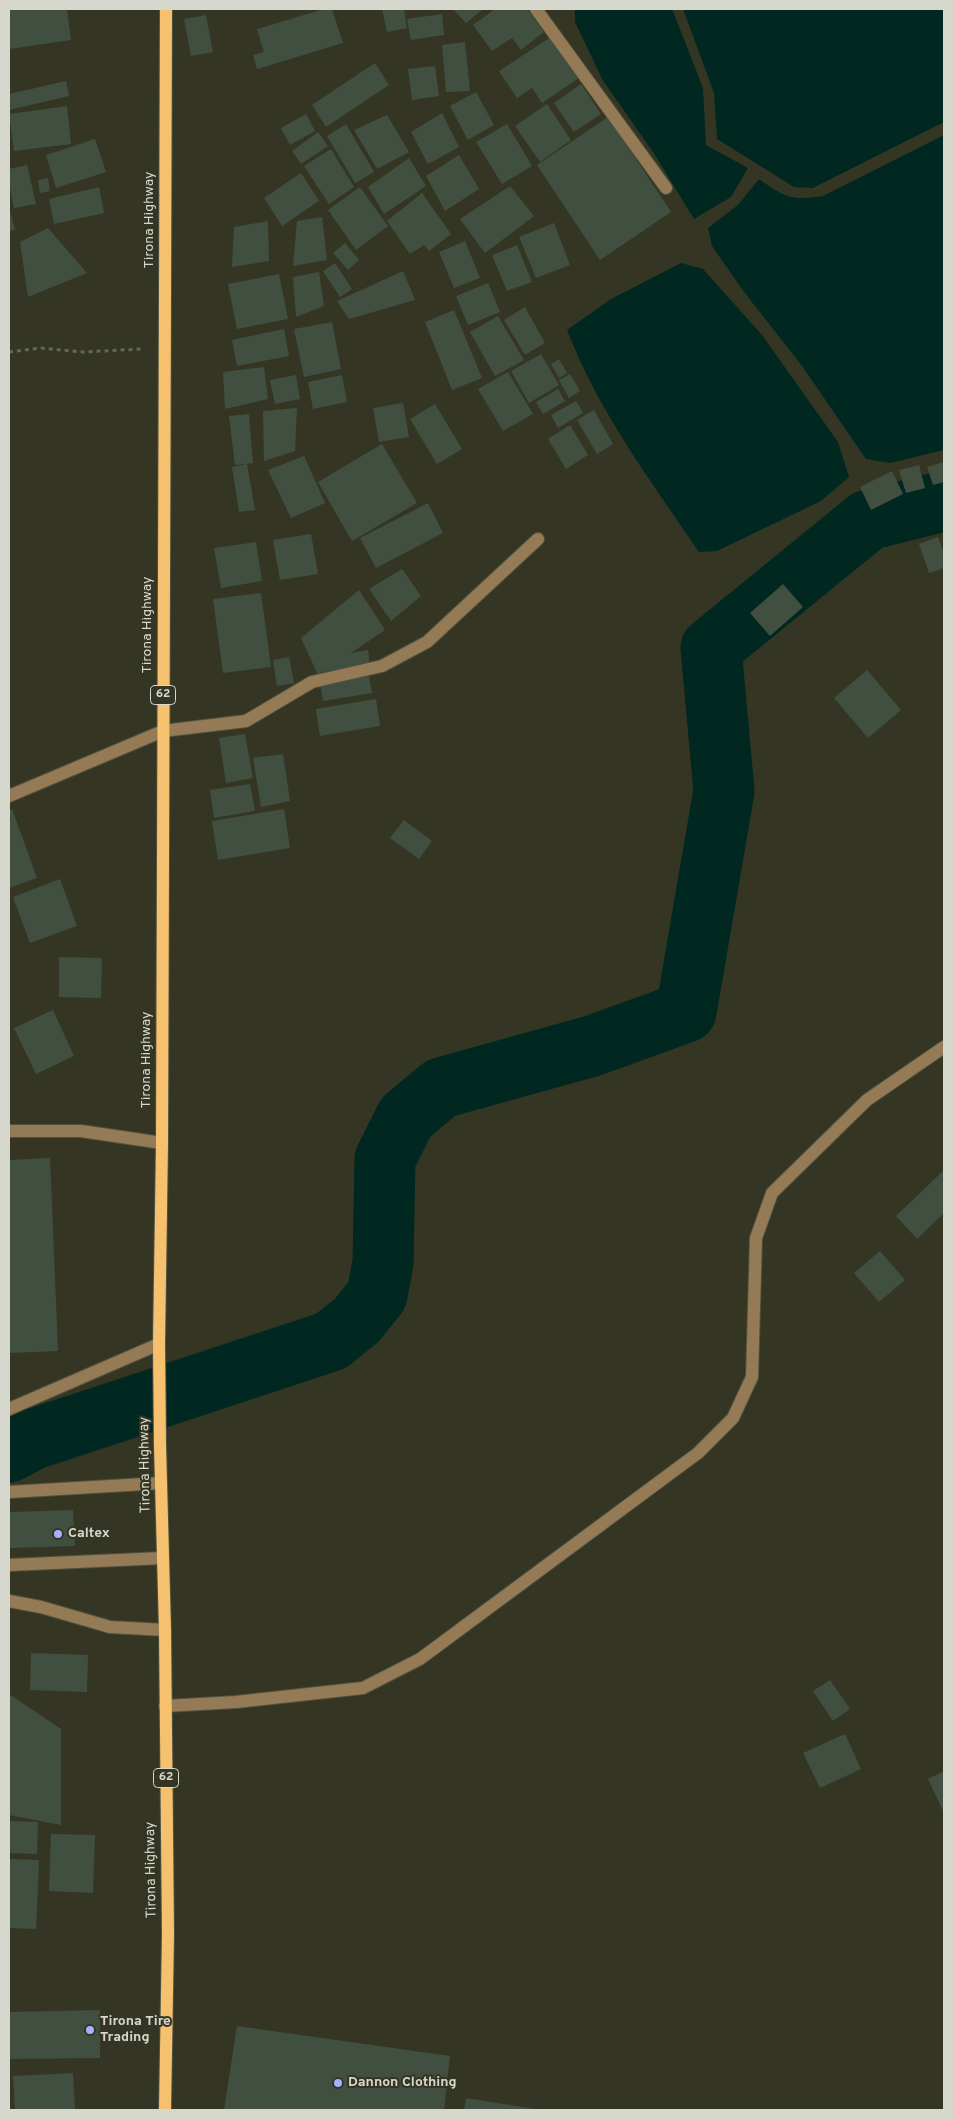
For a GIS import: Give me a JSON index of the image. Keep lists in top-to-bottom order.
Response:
{
  "streets": {
    "main road": ["Tirona Highway", "62"]
  },
  "places": ["Caltex", "Tirona Tire Trading", "Dannon Clothing"]
}
